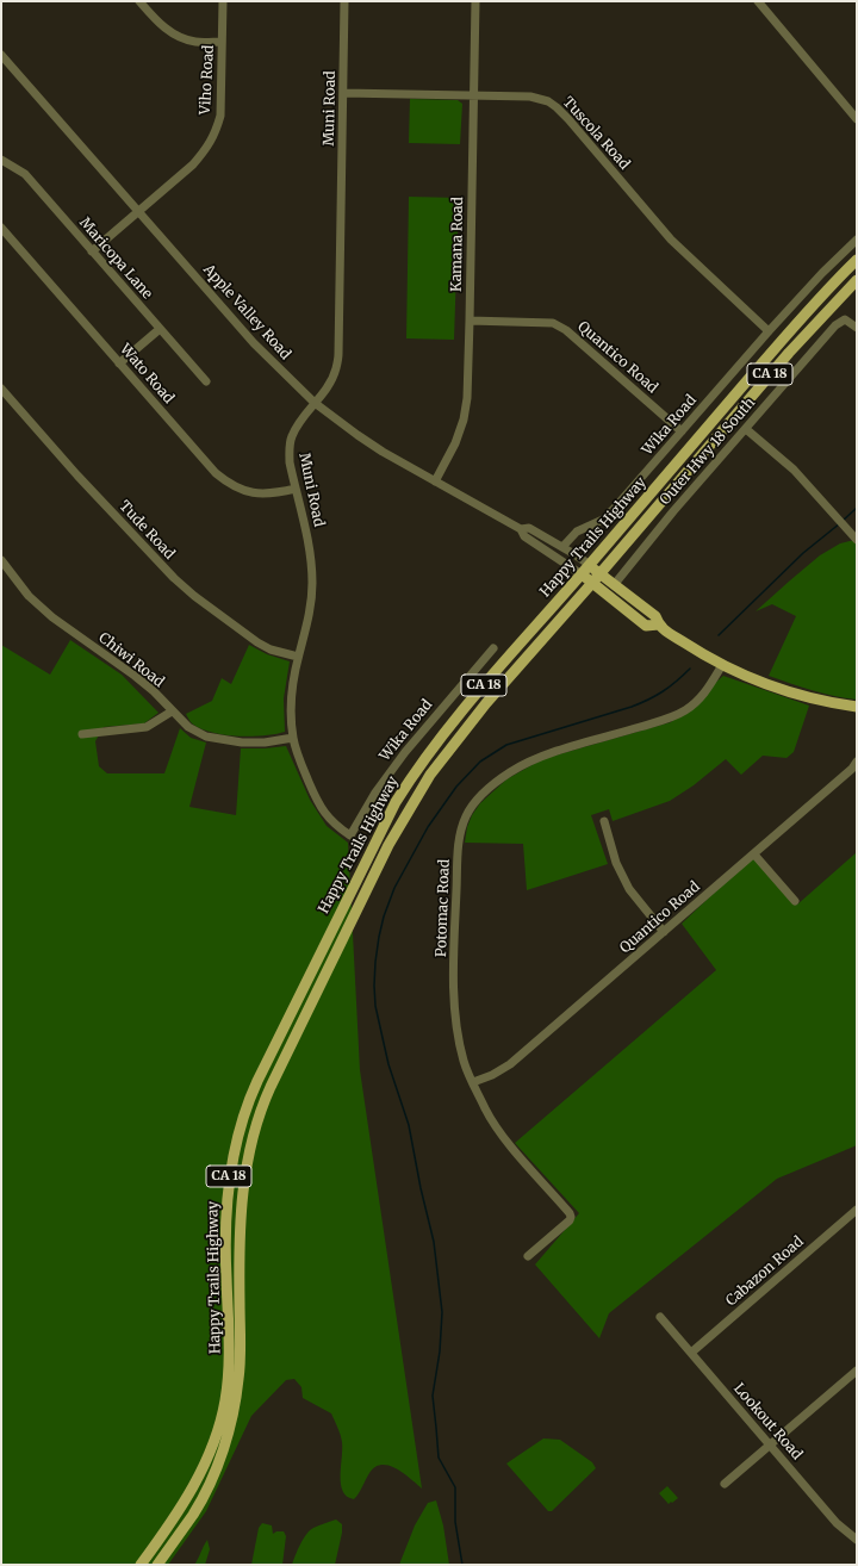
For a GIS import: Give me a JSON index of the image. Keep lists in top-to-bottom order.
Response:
{
  "streets": {
    "main road": ["Apple Valley Road", "CA 18", "Happy Trails Highway"],
    "street": [
      "Viho Road",
      "Muni Road",
      "Tuscola Road",
      "Kamana Road",
      "Maricopa Lane",
      "Quantico Road",
      "Wato Road",
      "Wika Road",
      "Outer Hwy 18 South",
      "Tude Road",
      "Chiwi Road",
      "Potomac Road",
      "Cabazon Road",
      "Lookout Road"
    ]
  },
  "crossings": [
    ["Viho Road", "Maricopa Lane"],
    ["Viho Road", "Apple Valley Road"],
    ["Muni Road", "Tuscola Road"],
    ["Muni Road", "Apple Valley Road"],
    ["Muni Road", "Wato Road"],
    ["Muni Road", "Wika Road"],
    ["Muni Road", "Tude Road"],
    ["Muni Road", "Chiwi Road"],
    ["Tuscola Road", "Kamana Road"],
    ["Tuscola Road", "Wika Road"],
    ["Kamana Road", "Apple Valley Road"],
    ["Kamana Road", "Quantico Road"],
    ["Apple Valley Road", "Wika Road"],
    ["Apple Valley Road", "Outer Hwy 18 South"],
    ["Apple Valley Road", "Happy Trails Highway"],
    ["Apple Valley Road", "Potomac Road"],
    ["Quantico Road", "Wika Road"],
    ["Quantico Road", "Potomac Road"],
    ["Cabazon Road", "Lookout Road"]
  ]
}
